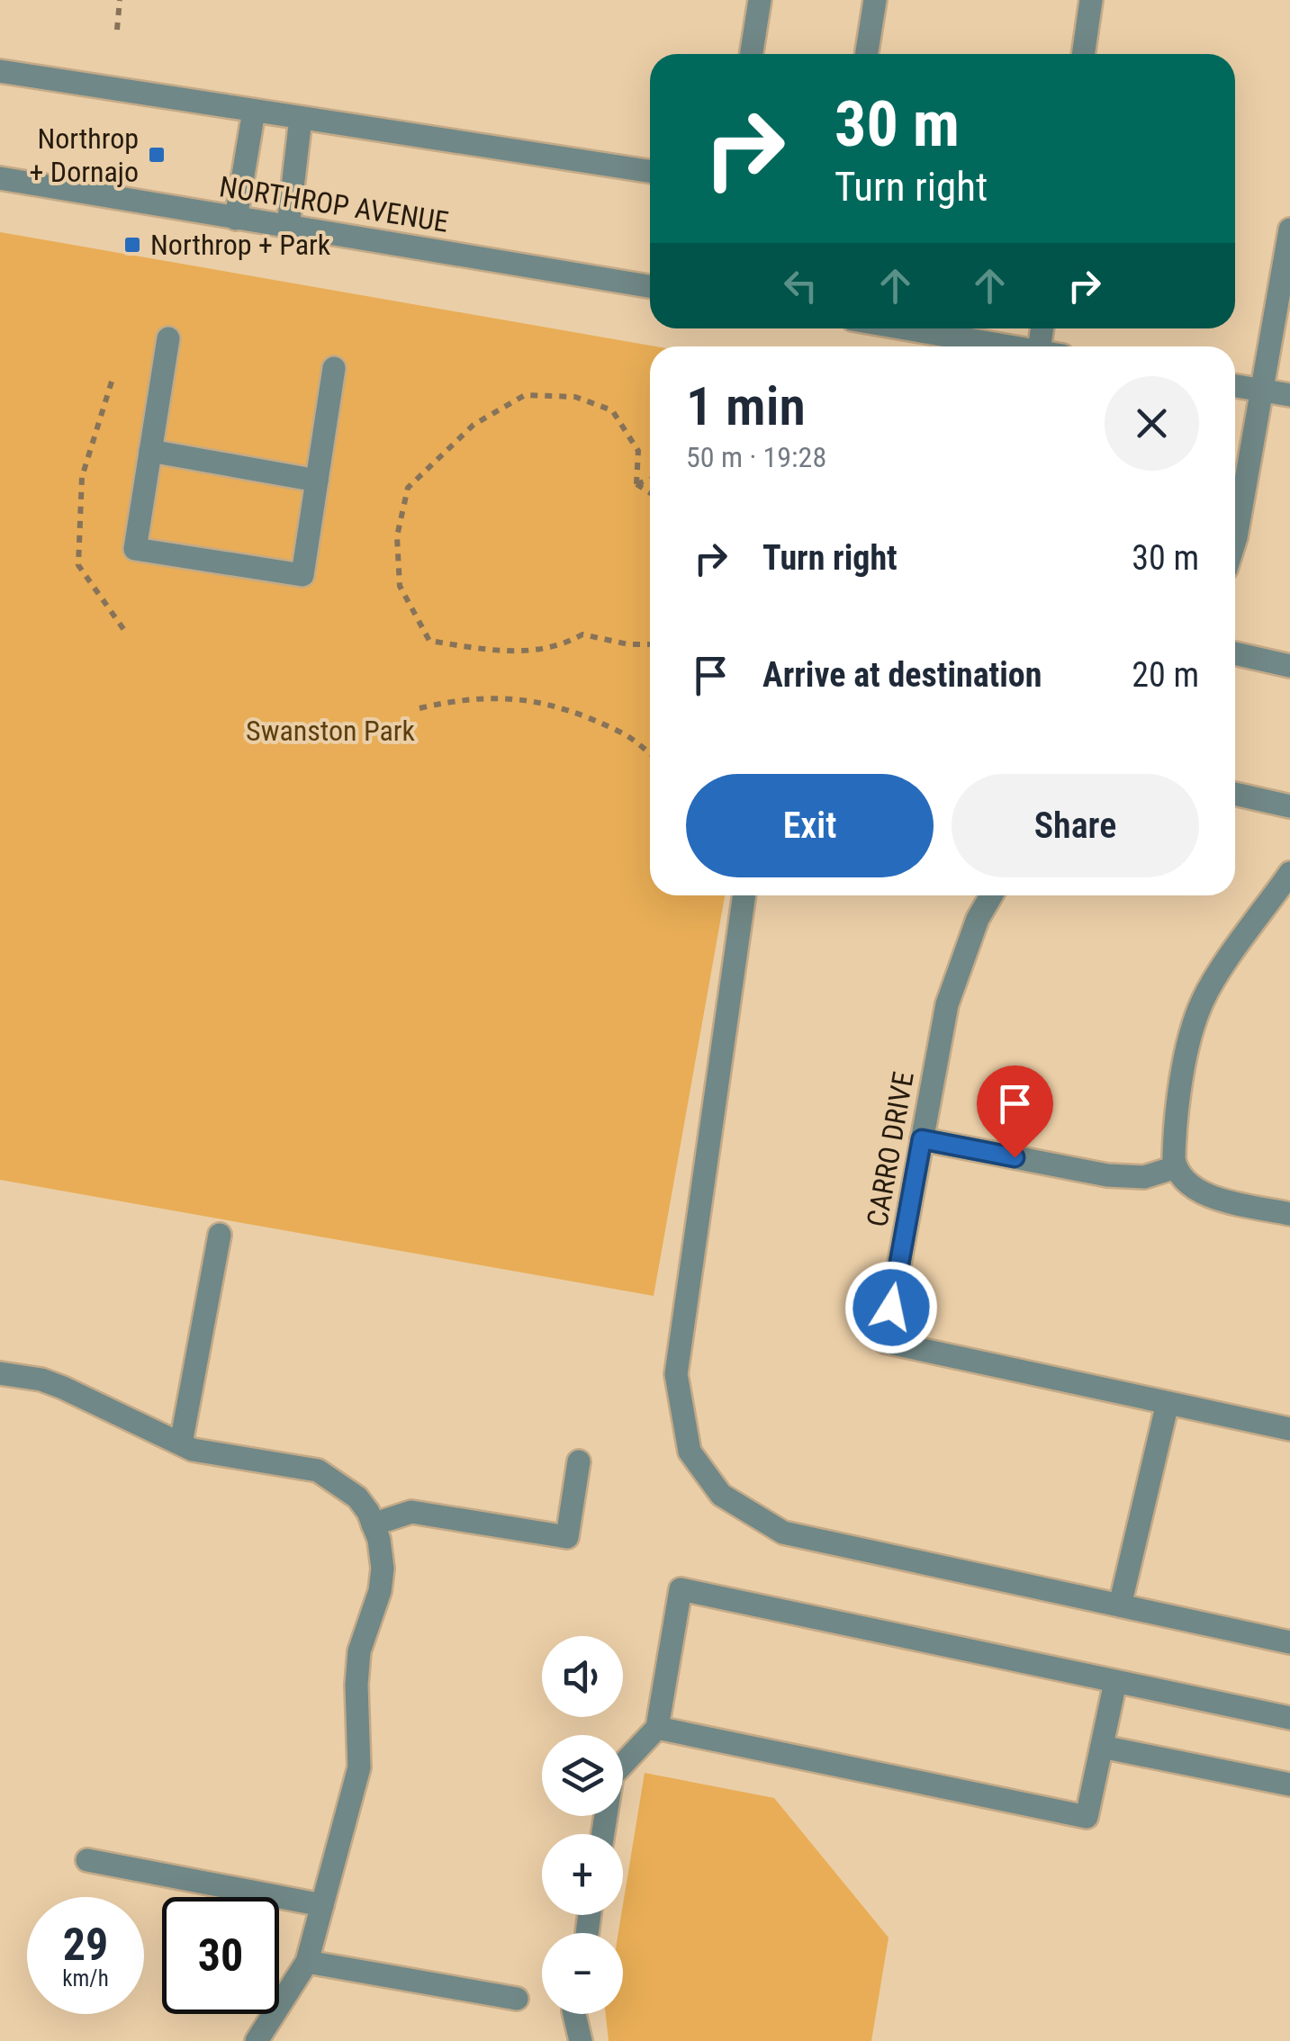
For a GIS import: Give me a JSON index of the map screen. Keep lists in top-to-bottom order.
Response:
{
  "streets": {
    "street": ["NORTHROP AVENUE", "CARRO DRIVE"]
  },
  "parks": ["Swanston Park"],
  "places": {
    "transit": ["Northrop + Dornajo", "Northrop + Park"]
  },
  "page": {
    "turn": ["30 m", "Turn right"],
    "heading": ["1 min", "50 m · 19:28"],
    "list": [
      {
        "name": "Turn right",
        "value": "30 m"
      },
      {
        "name": "Arrive at destination",
        "value": "20 m"
      }
    ],
    "buttons": ["Exit", "Share"],
    "map_buttons": ["+", "−"],
    "speed": "29 km/h",
    "limit": "30"
  }
}
